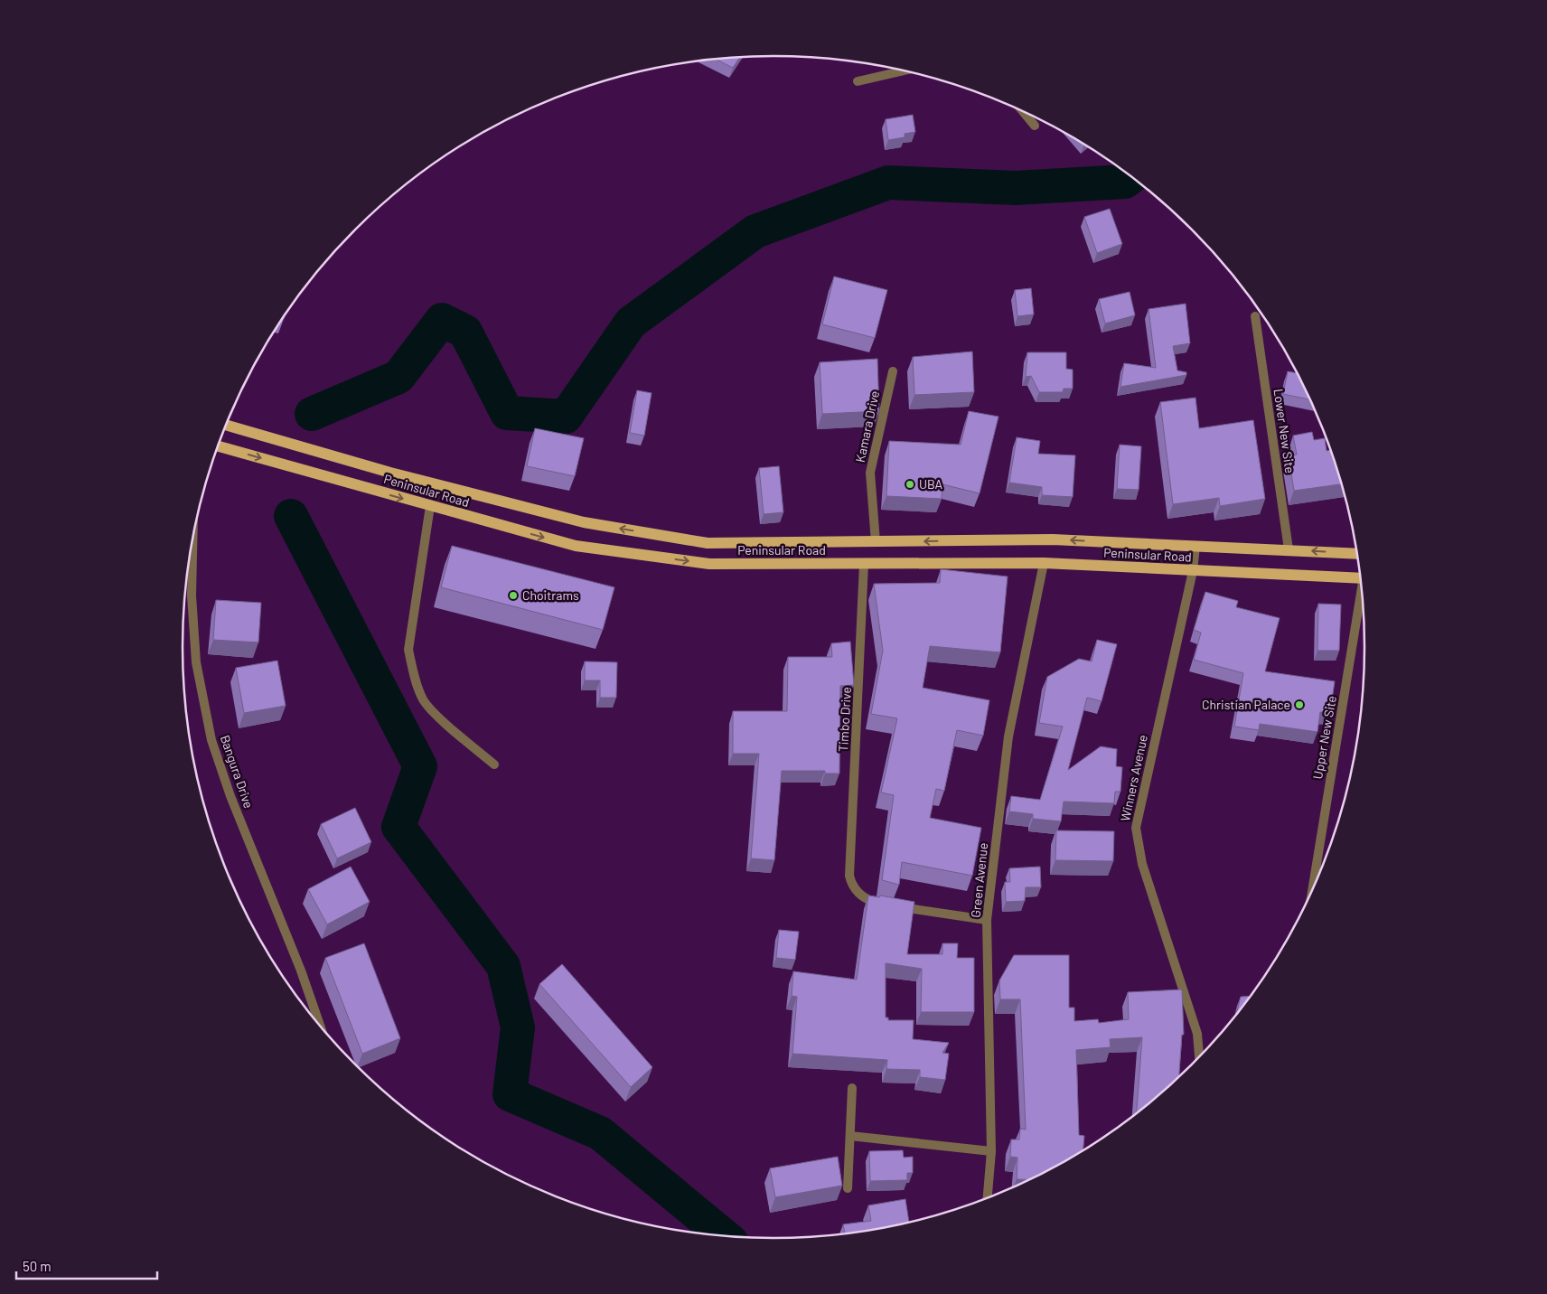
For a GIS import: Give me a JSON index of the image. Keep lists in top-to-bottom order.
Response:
{
  "streets": {
    "main road": ["Peninsular Road"],
    "street": [
      "Kamara Drive",
      "Lower New Site",
      "Timbo Drive",
      "Upper New Site",
      "Bangura Drive",
      "Winners Avenue",
      "Green Avenue"
    ]
  },
  "crossings": [
    ["Kamara Drive", "Peninsular Road"],
    ["Lower New Site", "Peninsular Road"],
    ["Peninsular Road", "Timbo Drive"],
    ["Peninsular Road", "Winners Avenue"],
    ["Peninsular Road", "Green Avenue"],
    ["Timbo Drive", "Green Avenue"]
  ],
  "places": ["UBA", "Choitrams", "Christian Palace"],
  "scale_bar": "50 m"
}
